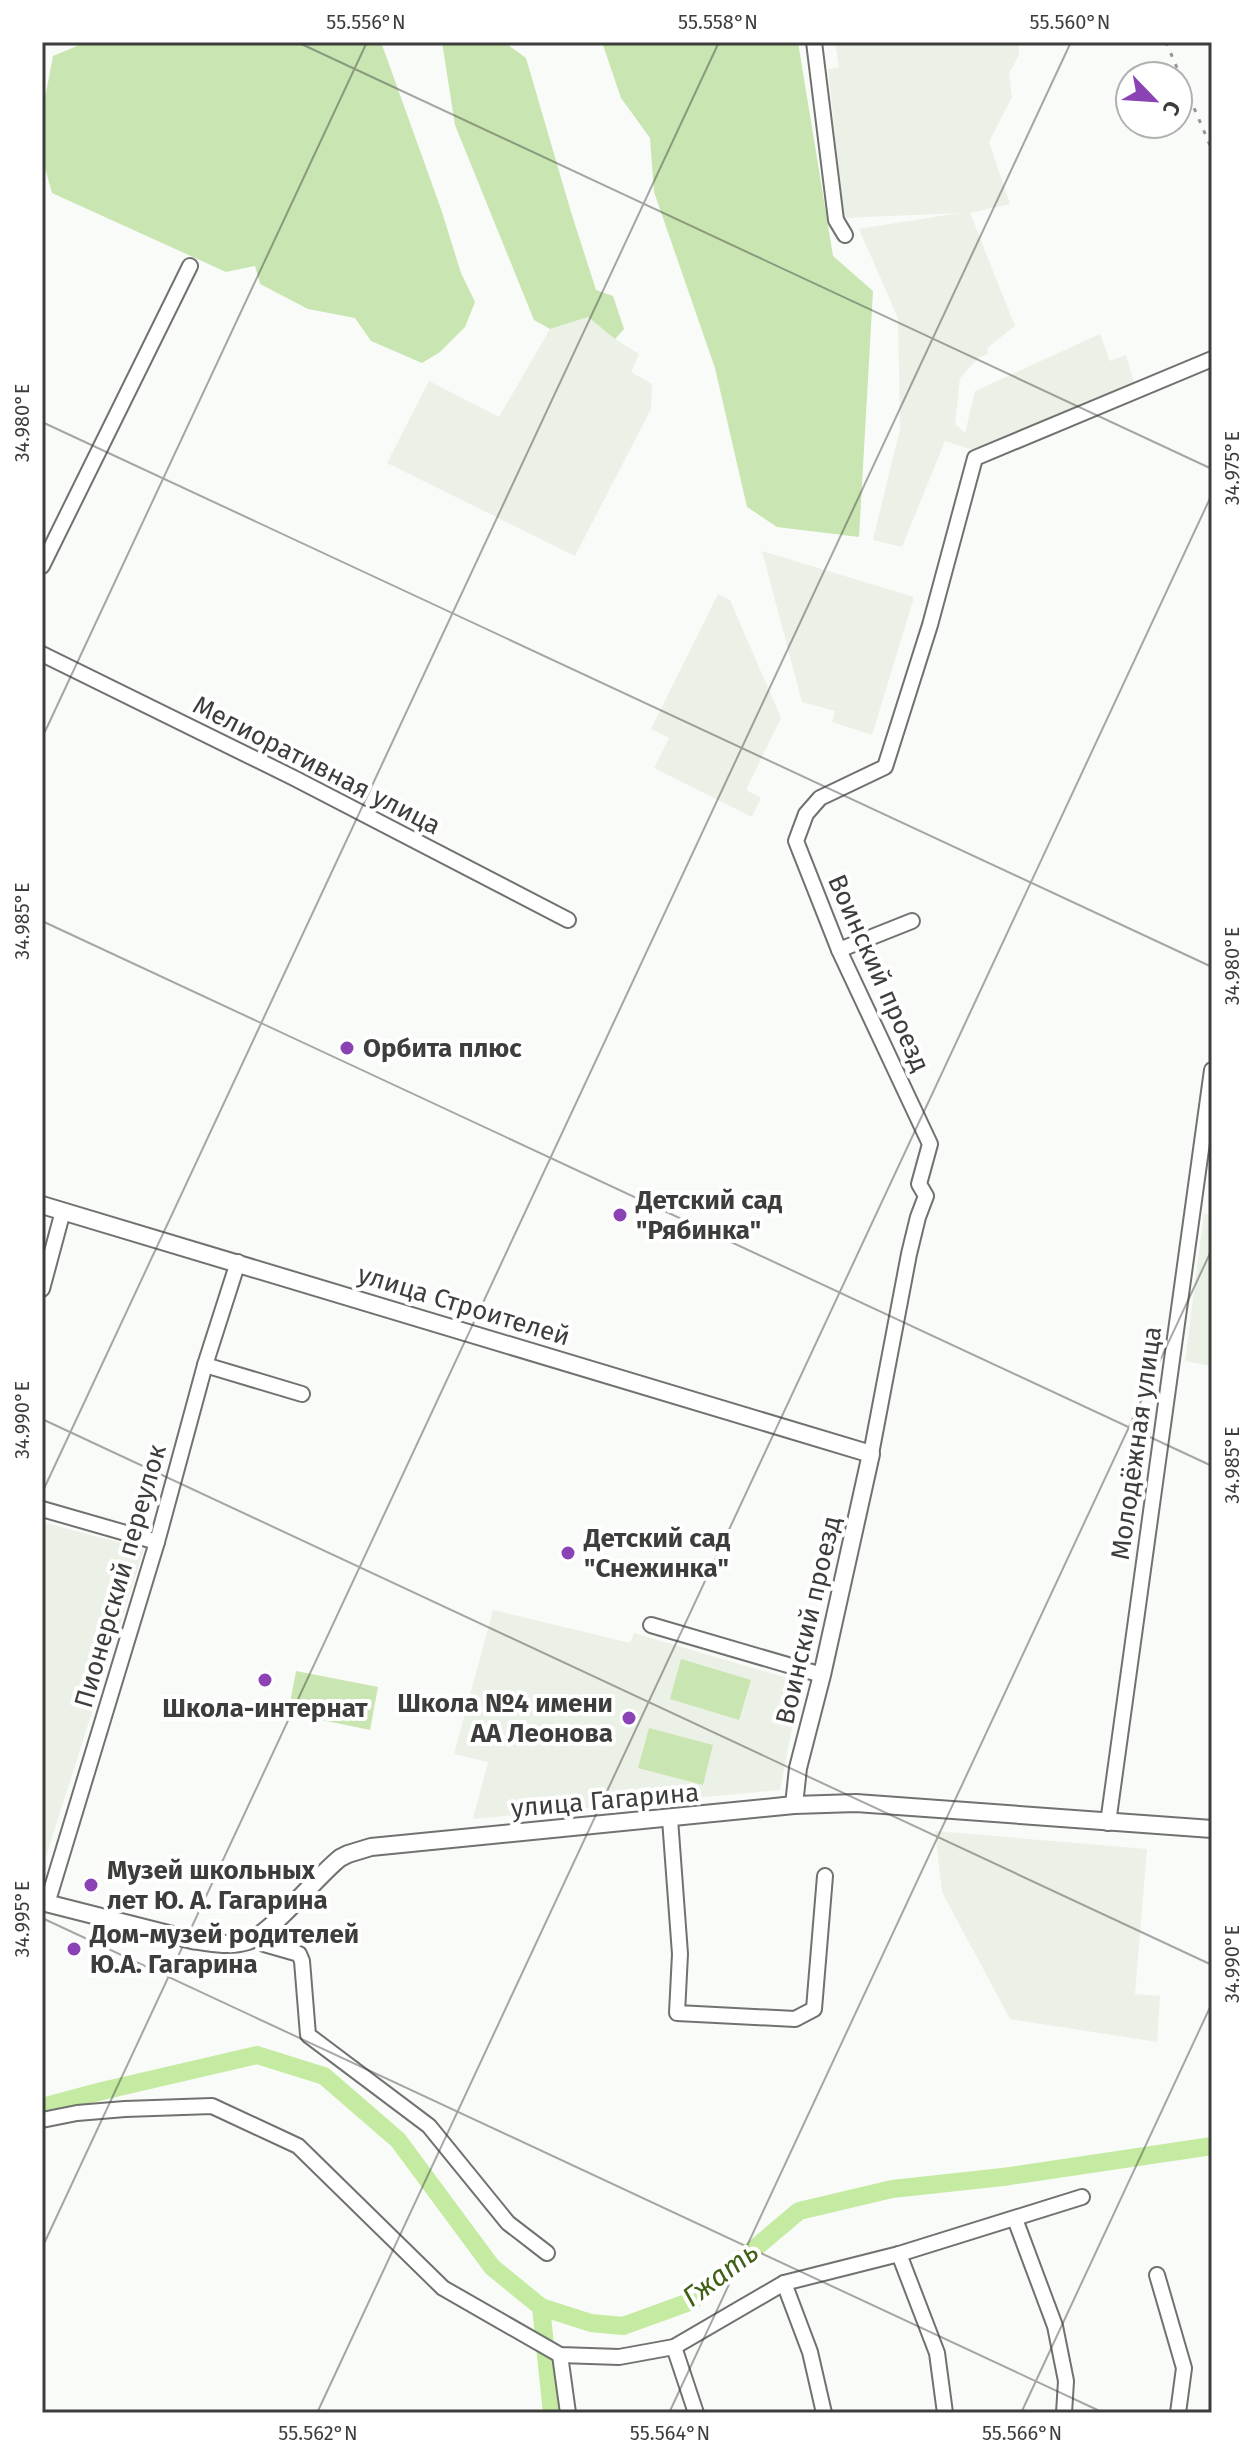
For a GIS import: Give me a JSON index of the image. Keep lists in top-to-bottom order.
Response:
{
  "streets": {
    "main road": ["Воинский проезд", "улица Строителей", "улица Гагарина"],
    "street": ["Мелиоративная улица", "Молодёжная улица", "Пионерский переулок"]
  },
  "crossings": [
    ["Воинский проезд", "улица Строителей"],
    ["Воинский проезд", "улица Гагарина"],
    ["улица Строителей", "Пионерский переулок"],
    ["Молодёжная улица", "улица Гагарина"]
  ],
  "water": ["Гжать"],
  "places": [
    "Орбита плюс",
    "Детский сад \"Рябинка\"",
    "Детский сад \"Снежинка\"",
    "Школа-интернат",
    "Школа №4 имени АА Леонова",
    "Музей школьных лет Ю. А. Гагарина",
    "Дом-музей родителей Ю.А. Гагарина"
  ],
  "north": "bottom right",
  "coordinates": [
    "55.556°N",
    "55.558°N",
    "55.560°N",
    "34.980°E",
    "34.975°E",
    "34.985°E",
    "34.990°E",
    "34.995°E",
    "55.562°N",
    "55.564°N",
    "55.566°N"
  ]
}
